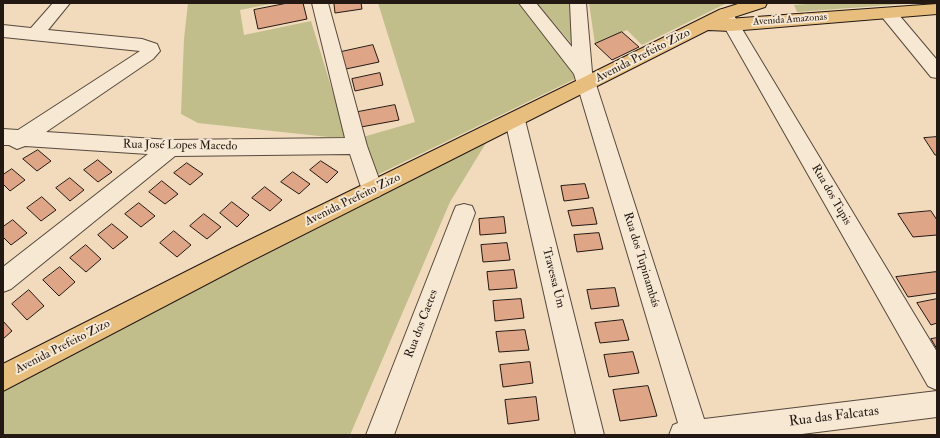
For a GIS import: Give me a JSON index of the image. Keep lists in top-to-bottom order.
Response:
{
  "streets": {
    "main road": ["Avenida Amazonas", "Avenida Prefeito Zizo"],
    "street": [
      "Rua José Lopes Macedo",
      "Rua dos Tupis",
      "Rua dos Tupinambás",
      "Travessa Um",
      "Rua dos Caetes",
      "Rua das Falcatas"
    ]
  },
  "crossings": [
    ["Avenida Amazonas", "Avenida Prefeito Zizo"],
    ["Avenida Amazonas", "Rua dos Tupis"],
    ["Avenida Prefeito Zizo", "Rua dos Tupinambás"],
    ["Avenida Prefeito Zizo", "Travessa Um"],
    ["Rua dos Tupinambás", "Rua das Falcatas"]
  ]
}
